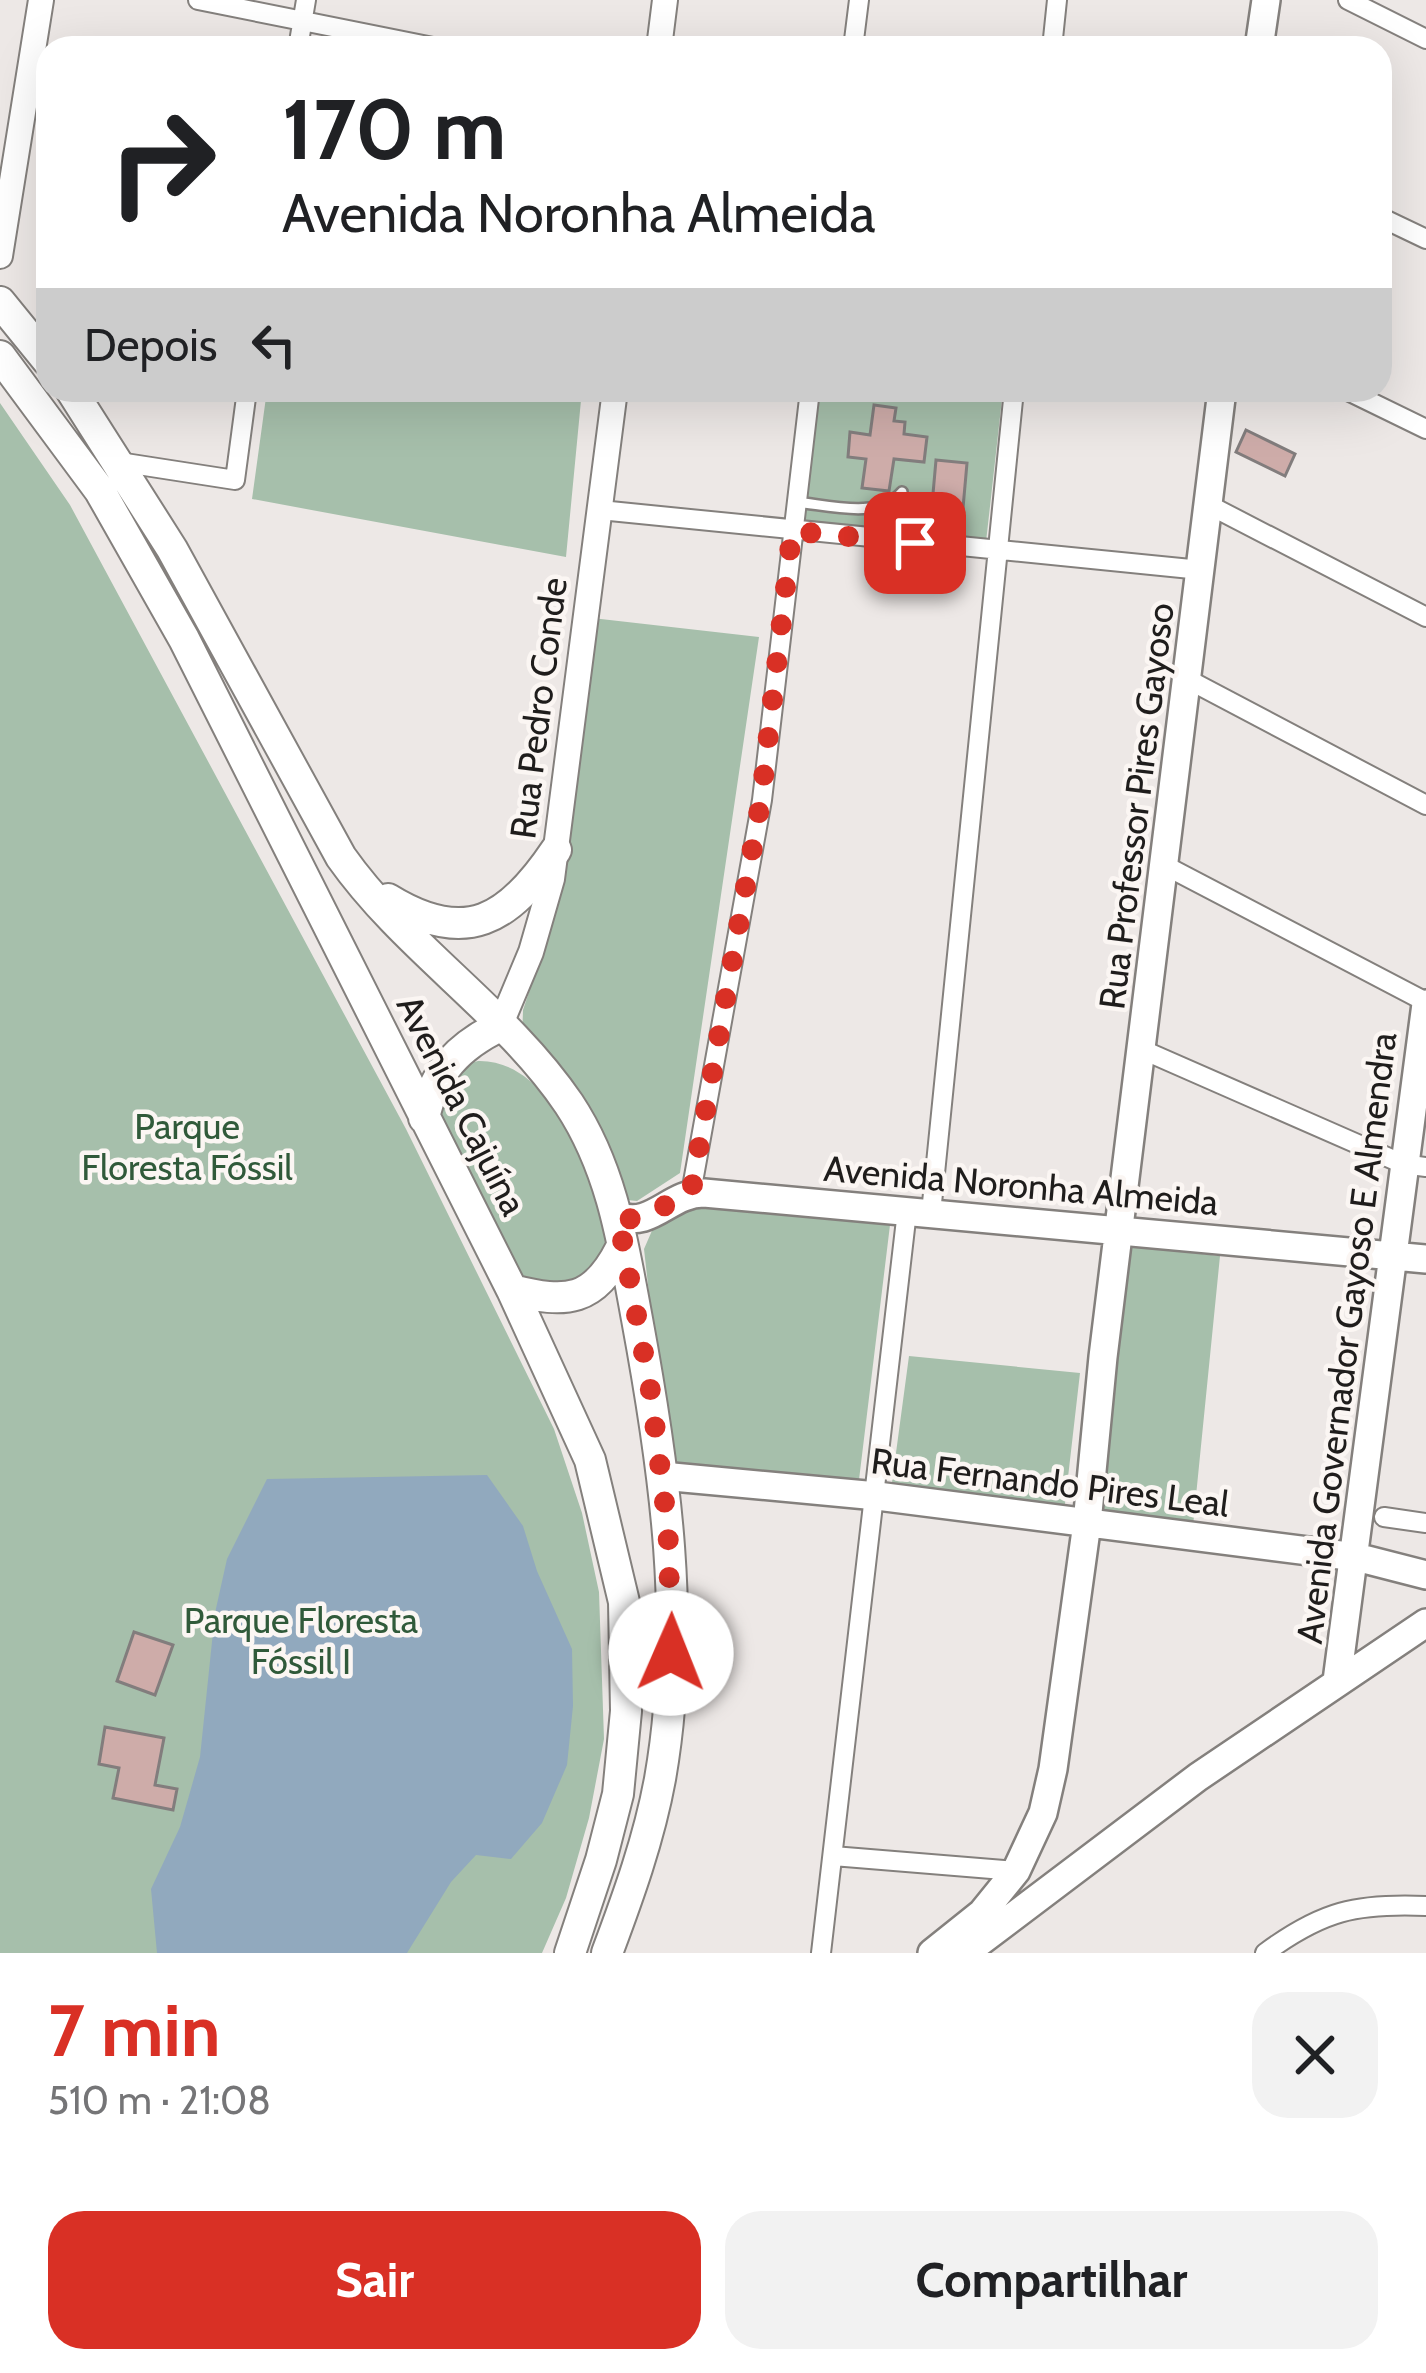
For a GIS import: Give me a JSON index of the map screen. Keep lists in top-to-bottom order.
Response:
{
  "streets": {
    "main road": [
      "Rua Professor Pires Gayoso",
      "Avenida Cajuína",
      "Avenida Noronha Almeida",
      "Avenida Governador Gayoso E Almendra",
      "Rua Fernando Pires Leal"
    ],
    "street": ["Rua Pedro Conde"]
  },
  "crossings": [
    ["Rua Pedro Conde", "Avenida Cajuína"],
    ["Rua Professor Pires Gayoso", "Avenida Noronha Almeida"],
    ["Rua Professor Pires Gayoso", "Rua Fernando Pires Leal"],
    ["Avenida Cajuína", "Rua Fernando Pires Leal"],
    ["Avenida Noronha Almeida", "Avenida Governador Gayoso E Almendra"],
    ["Avenida Governador Gayoso E Almendra", "Rua Fernando Pires Leal"]
  ],
  "parks": ["Parque Floresta Fóssil", "Parque Floresta Fóssil I"],
  "page": {
    "turn": ["170 m", "Avenida Noronha Almeida"],
    "then": "Depois",
    "heading": ["7 min", "510 m · 21:08"],
    "buttons": ["Sair", "Compartilhar"]
  }
}
